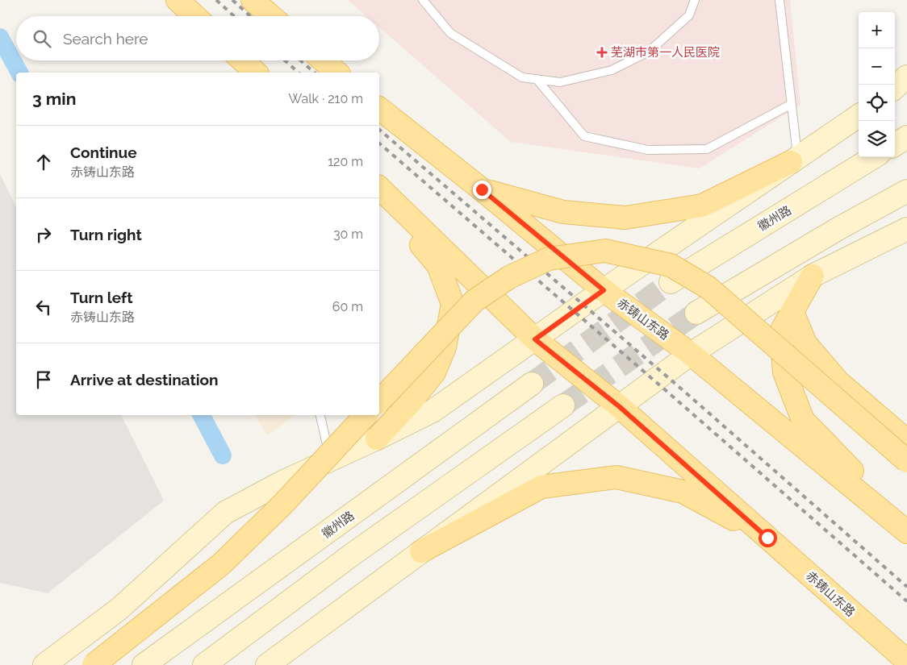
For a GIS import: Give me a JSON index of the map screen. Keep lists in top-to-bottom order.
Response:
{
  "streets": {
    "main road": ["赤铸山东路"],
    "street": ["徽州路"]
  },
  "places": {
    "health": ["芜湖市第一人民医院"]
  },
  "page": {
    "map_buttons": ["+", "−"],
    "search": "Search here",
    "heading": ["3 min", "Walk · 210 m"],
    "list": [
      ["Continue", "赤铸山东路", "120 m"],
      ["Turn right", "30 m"],
      ["Turn left", "赤铸山东路", "60 m"],
      "Arrive at destination"
    ]
  }
}
